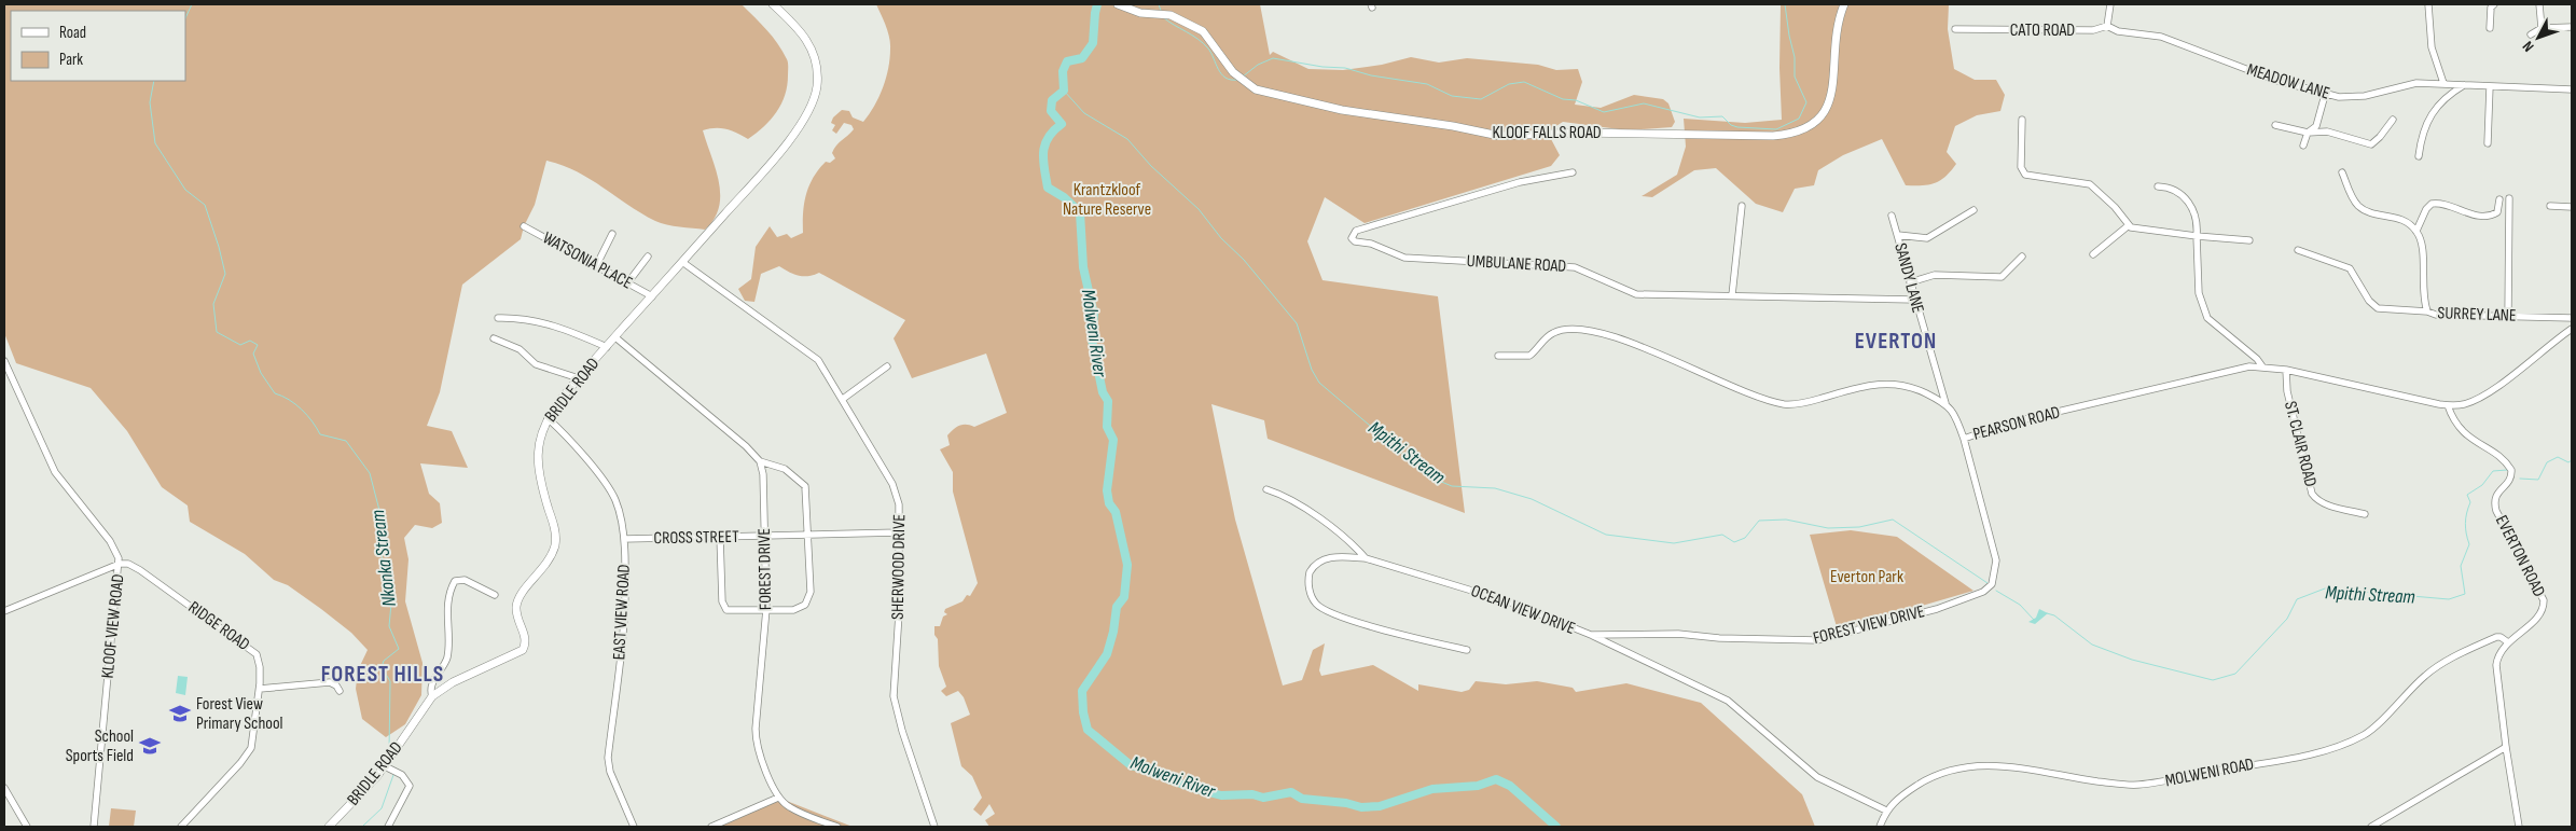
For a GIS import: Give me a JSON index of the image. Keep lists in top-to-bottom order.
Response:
{
  "streets": {
    "main road": ["KLOOF FALLS ROAD", "BRIDLE ROAD"],
    "street": [
      "CATO ROAD",
      "MEADOW LANE",
      "WATSONIA PLACE",
      "UMBULANE ROAD",
      "SANDY LANE",
      "SURREY LANE",
      "PEARSON ROAD",
      "ST. CLAIR ROAD",
      "CROSS STREET",
      "EVERTON ROAD",
      "SHERWOOD DRIVE",
      "FOREST DRIVE",
      "OCEAN VIEW DRIVE",
      "EAST VIEW ROAD",
      "FOREST VIEW DRIVE",
      "KLOOF VIEW ROAD",
      "RIDGE ROAD",
      "MOLWENI ROAD"
    ]
  },
  "crossings": [
    ["CATO ROAD", "MEADOW LANE"],
    ["WATSONIA PLACE", "BRIDLE ROAD"],
    ["UMBULANE ROAD", "SANDY LANE"],
    ["SANDY LANE", "PEARSON ROAD"],
    ["BRIDLE ROAD", "SHERWOOD DRIVE"],
    ["BRIDLE ROAD", "EAST VIEW ROAD"],
    ["PEARSON ROAD", "ST. CLAIR ROAD"],
    ["PEARSON ROAD", "EVERTON ROAD"],
    ["PEARSON ROAD", "FOREST VIEW DRIVE"],
    ["CROSS STREET", "SHERWOOD DRIVE"],
    ["CROSS STREET", "FOREST DRIVE"],
    ["CROSS STREET", "EAST VIEW ROAD"],
    ["EVERTON ROAD", "MOLWENI ROAD"],
    ["OCEAN VIEW DRIVE", "FOREST VIEW DRIVE"],
    ["OCEAN VIEW DRIVE", "MOLWENI ROAD"],
    ["KLOOF VIEW ROAD", "RIDGE ROAD"]
  ],
  "districts": ["EVERTON", "FOREST HILLS"],
  "water": ["Molweni River", "Mpithi Stream", "Nkonka Stream"],
  "parks": ["Krantzkloof Nature Reserve", "Everton Park"],
  "places": {
    "school or university": ["Forest View Primary School", "School Sports Field"]
  },
  "legend": ["Road", "Park"],
  "north": "bottom left"
}
